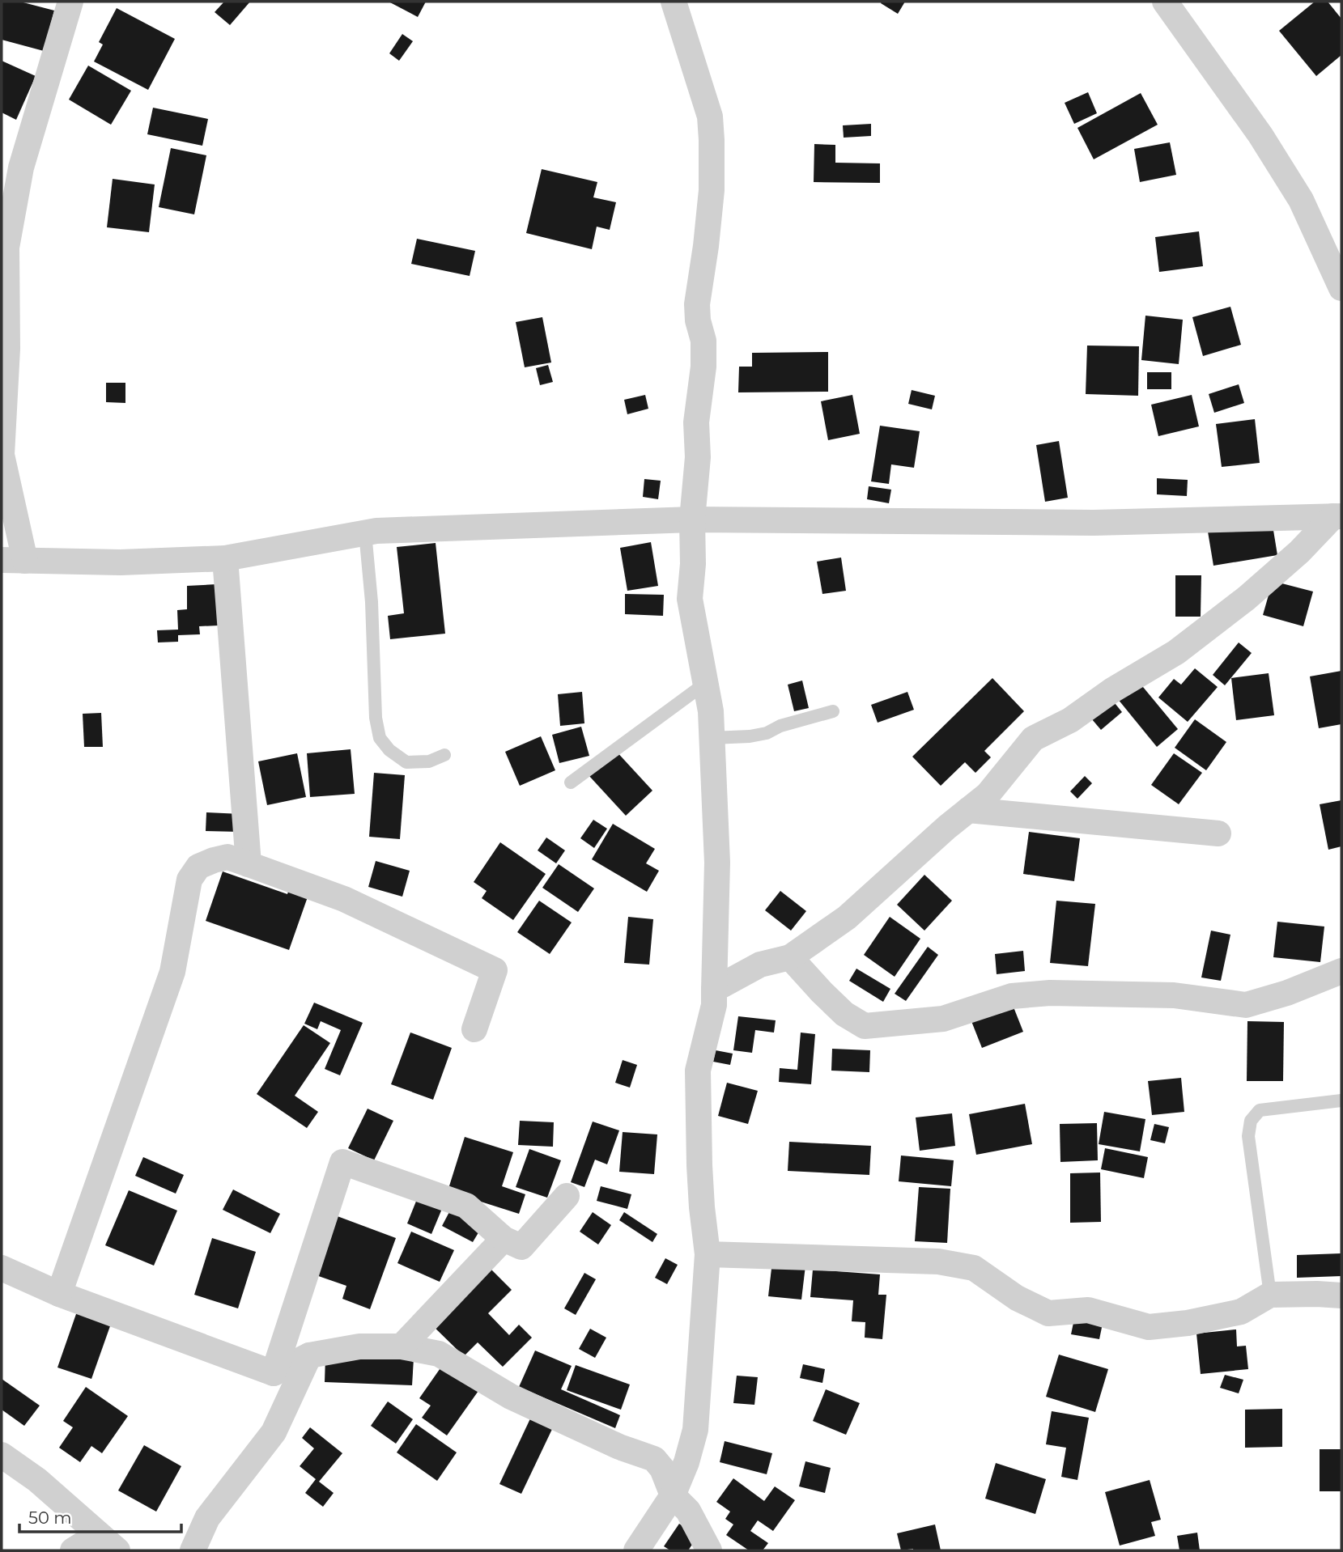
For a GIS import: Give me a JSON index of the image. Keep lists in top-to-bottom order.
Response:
{
  "scale_bar": "50 m"
}
